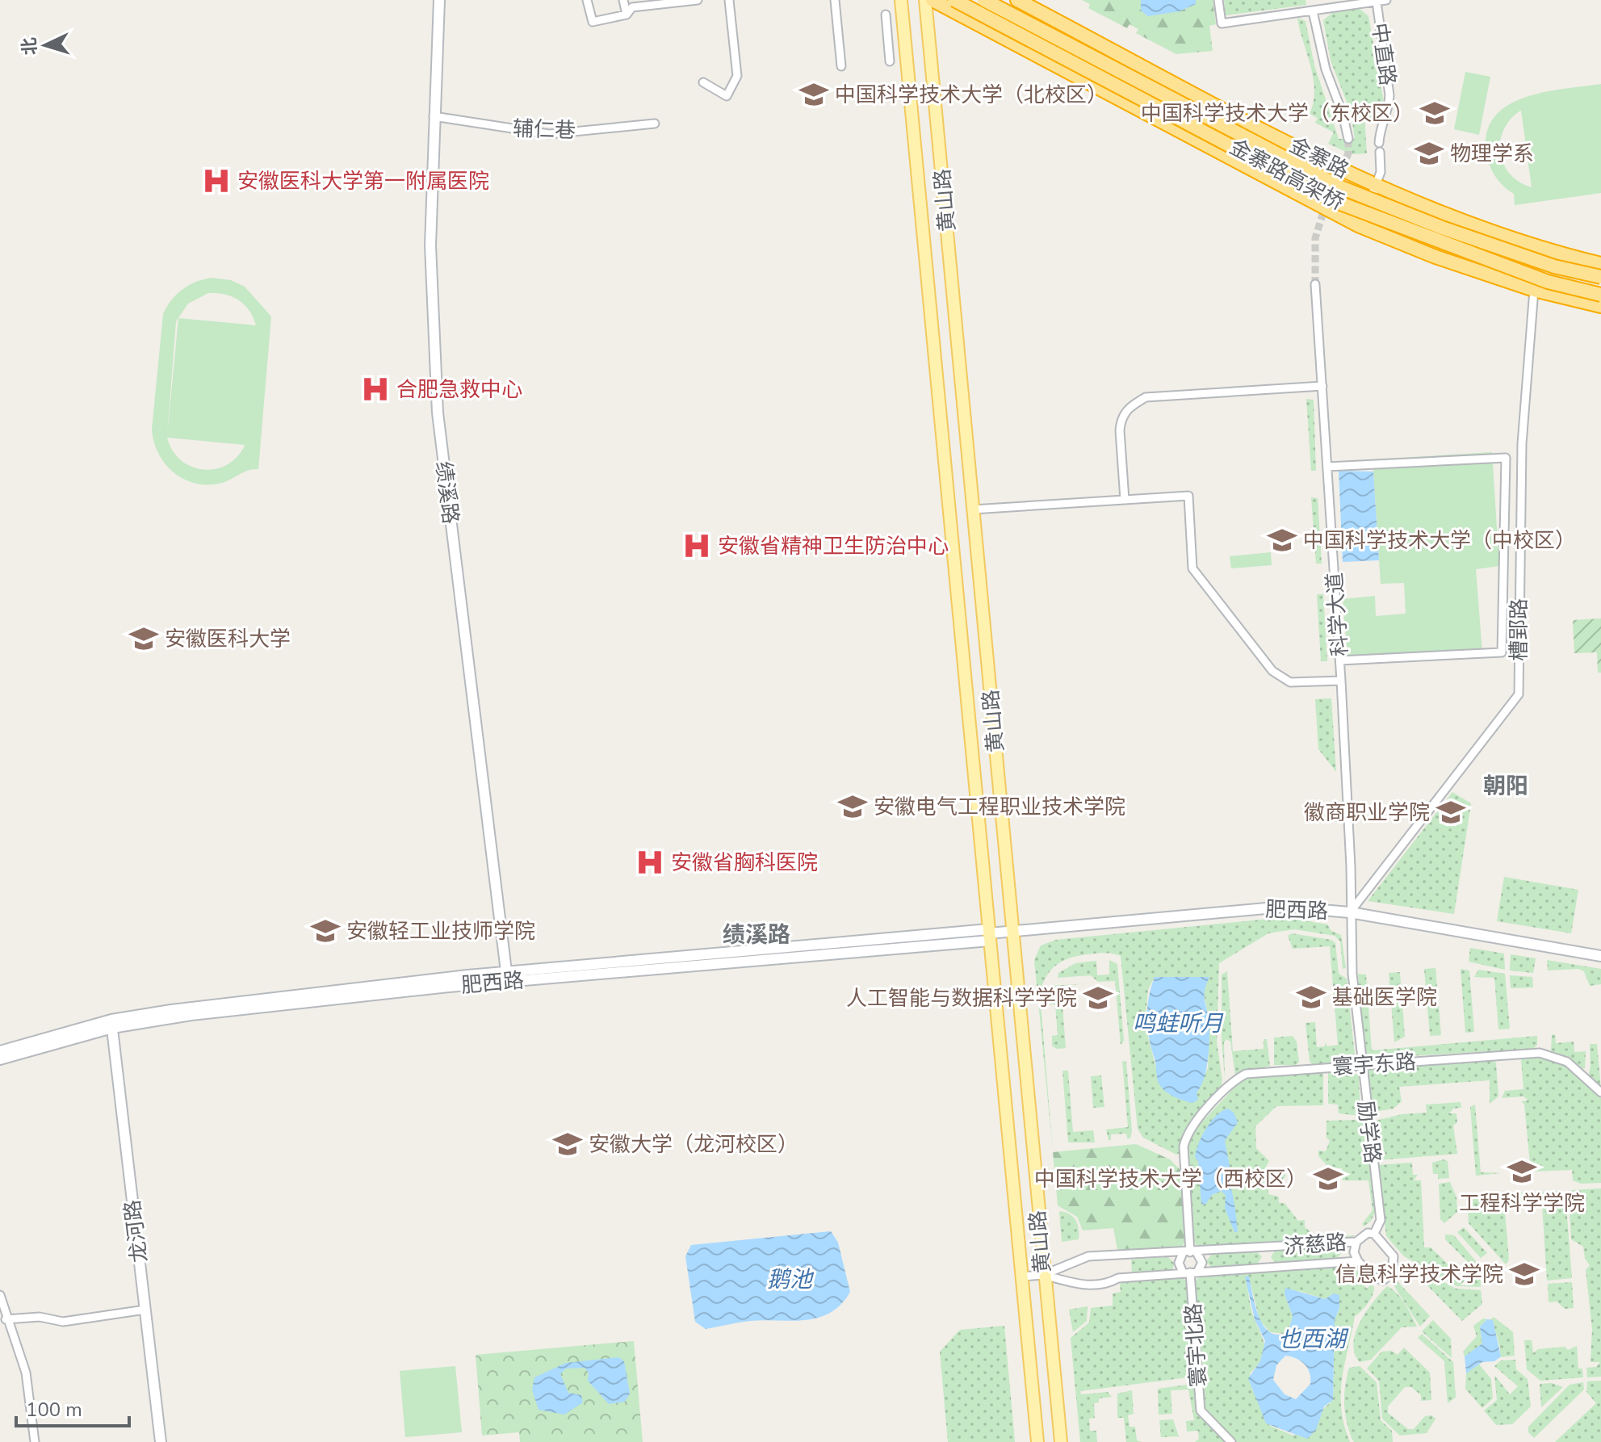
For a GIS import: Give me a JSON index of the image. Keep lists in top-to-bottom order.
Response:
{
  "streets": {
    "highway": ["金寨路", "金寨路高架桥"],
    "main road": [
      "黄山路",
      "绩溪路",
      "肥西路",
      "龙河路"
    ],
    "street": [
      "中直路",
      "辅仁巷",
      "科学大道",
      "槽郢路",
      "寰宇东路",
      "励学路",
      "济慈路",
      "寰宇北路"
    ]
  },
  "crossings": [
    ["中直路", "金寨路"],
    ["辅仁巷", "绩溪路"],
    ["黄山路", "肥西路"],
    ["黄山路", "济慈路"],
    ["绩溪路", "肥西路"],
    ["科学大道", "槽郢路"],
    ["科学大道", "肥西路"],
    ["科学大道", "励学路"],
    ["槽郢路", "肥西路"],
    ["槽郢路", "励学路"],
    ["肥西路", "励学路"],
    ["肥西路", "龙河路"],
    ["寰宇东路", "励学路"],
    ["寰宇东路", "济慈路"],
    ["励学路", "济慈路"],
    ["济慈路", "寰宇北路"]
  ],
  "districts": ["朝阳", "绩溪路"],
  "water": ["鸣蛙听月", "鹅池", "也西湖"],
  "places": {
    "school or university": [
      "中国科学技术大学（北校区）",
      "中国科学技术大学（东校区）",
      "物理学系",
      "中国科学技术大学（中校区）",
      "安徽医科大学",
      "安徽电气工程职业技术学院",
      "徽商职业学院",
      "安徽轻工业技师学院",
      "基础医学院",
      "人工智能与数据科学学院",
      "安徽大学（龙河校区）",
      "工程科学学院",
      "中国科学技术大学（西校区）",
      "信息科学技术学院"
    ],
    "hospital": [
      "安徽医科大学第一附属医院",
      "合肥急救中心",
      "安徽省精神卫生防治中心",
      "安徽省胸科医院"
    ]
  },
  "scale_bar": "100 m",
  "north": "left"
}
